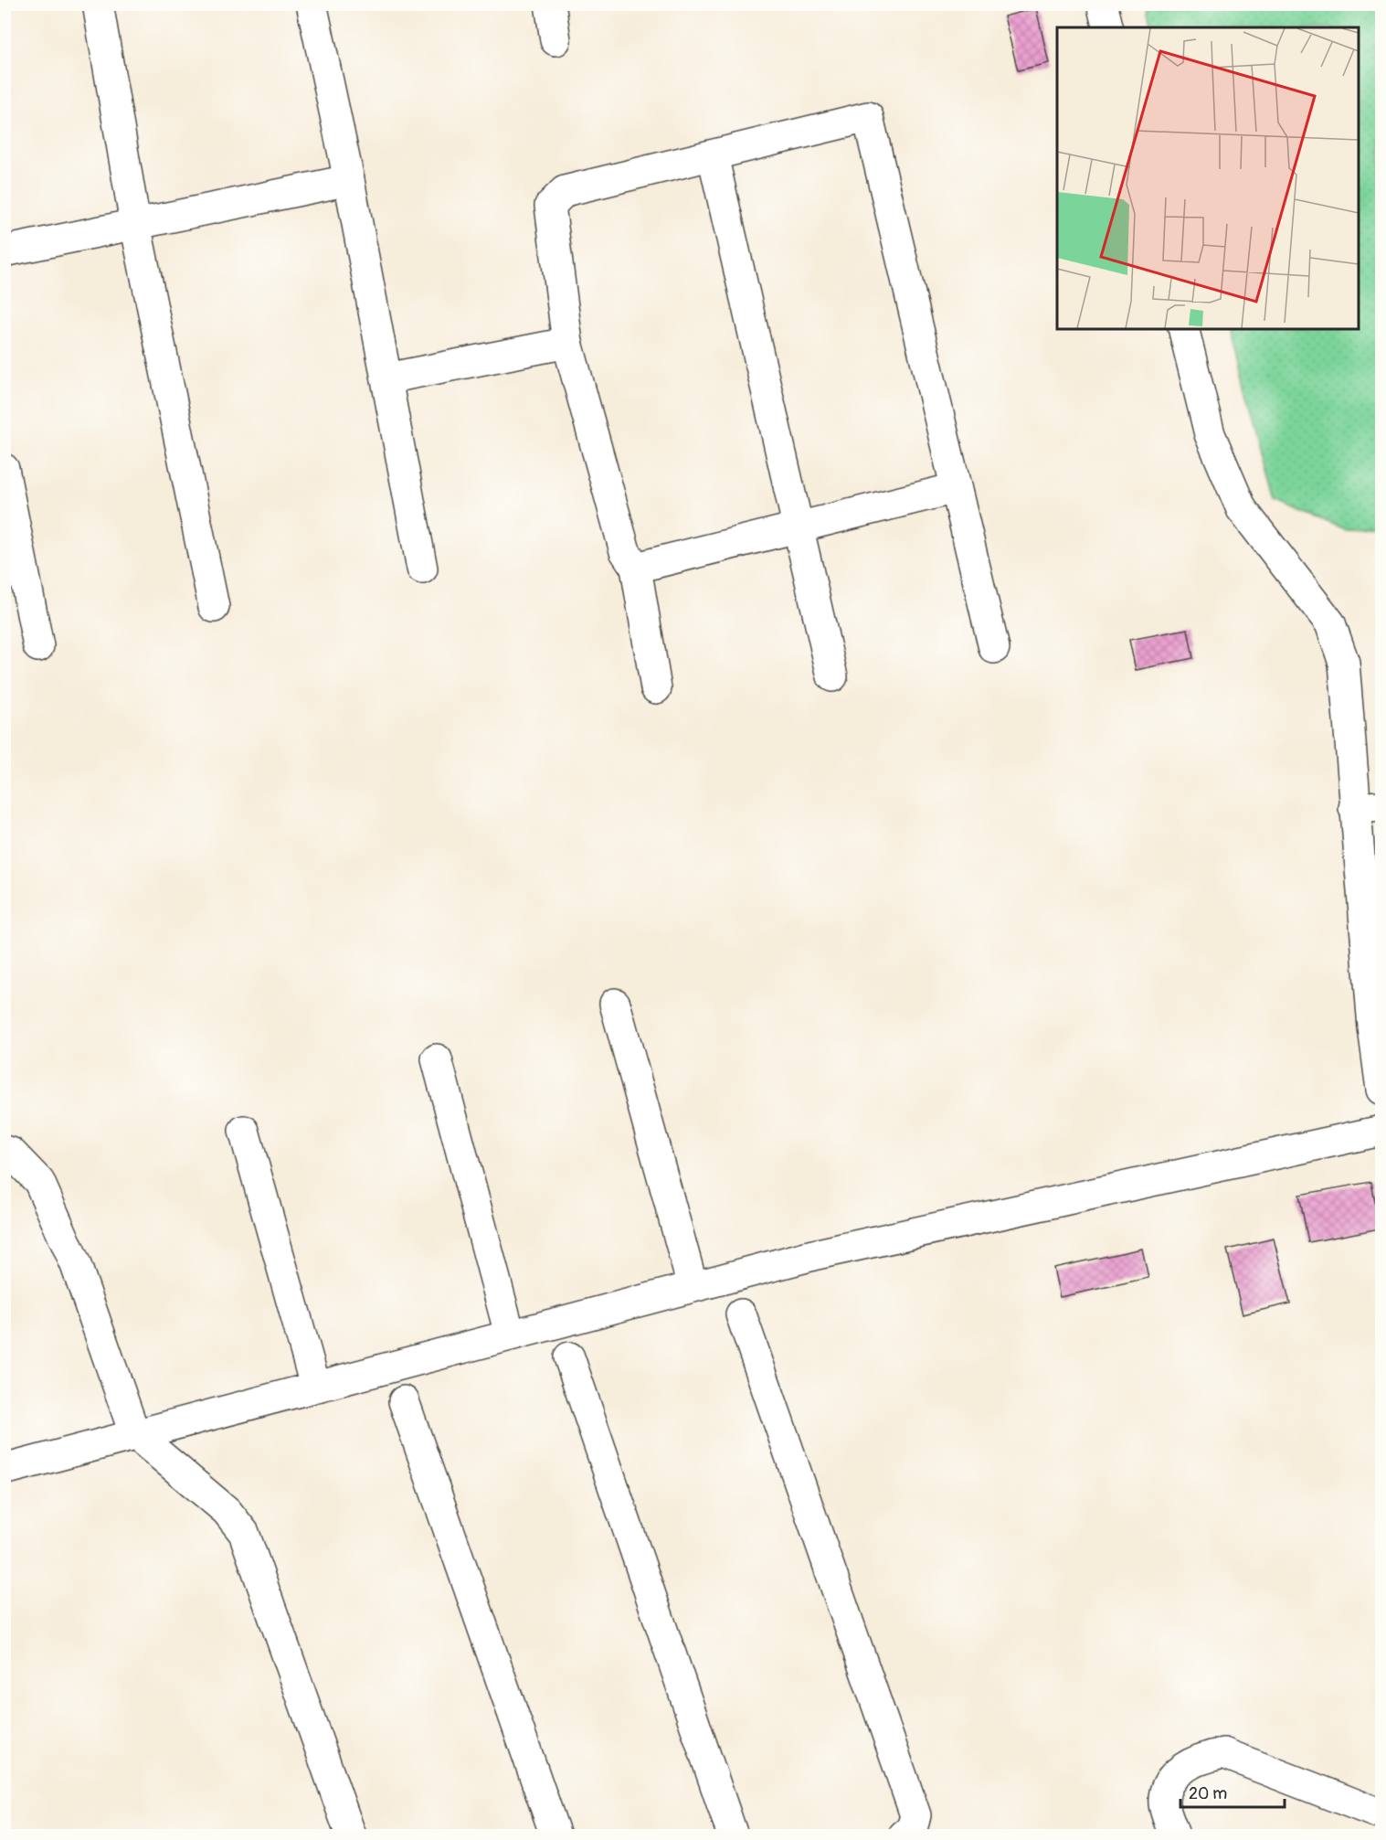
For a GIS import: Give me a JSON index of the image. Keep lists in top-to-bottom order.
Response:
{
  "scale_bar": "20 m"
}
